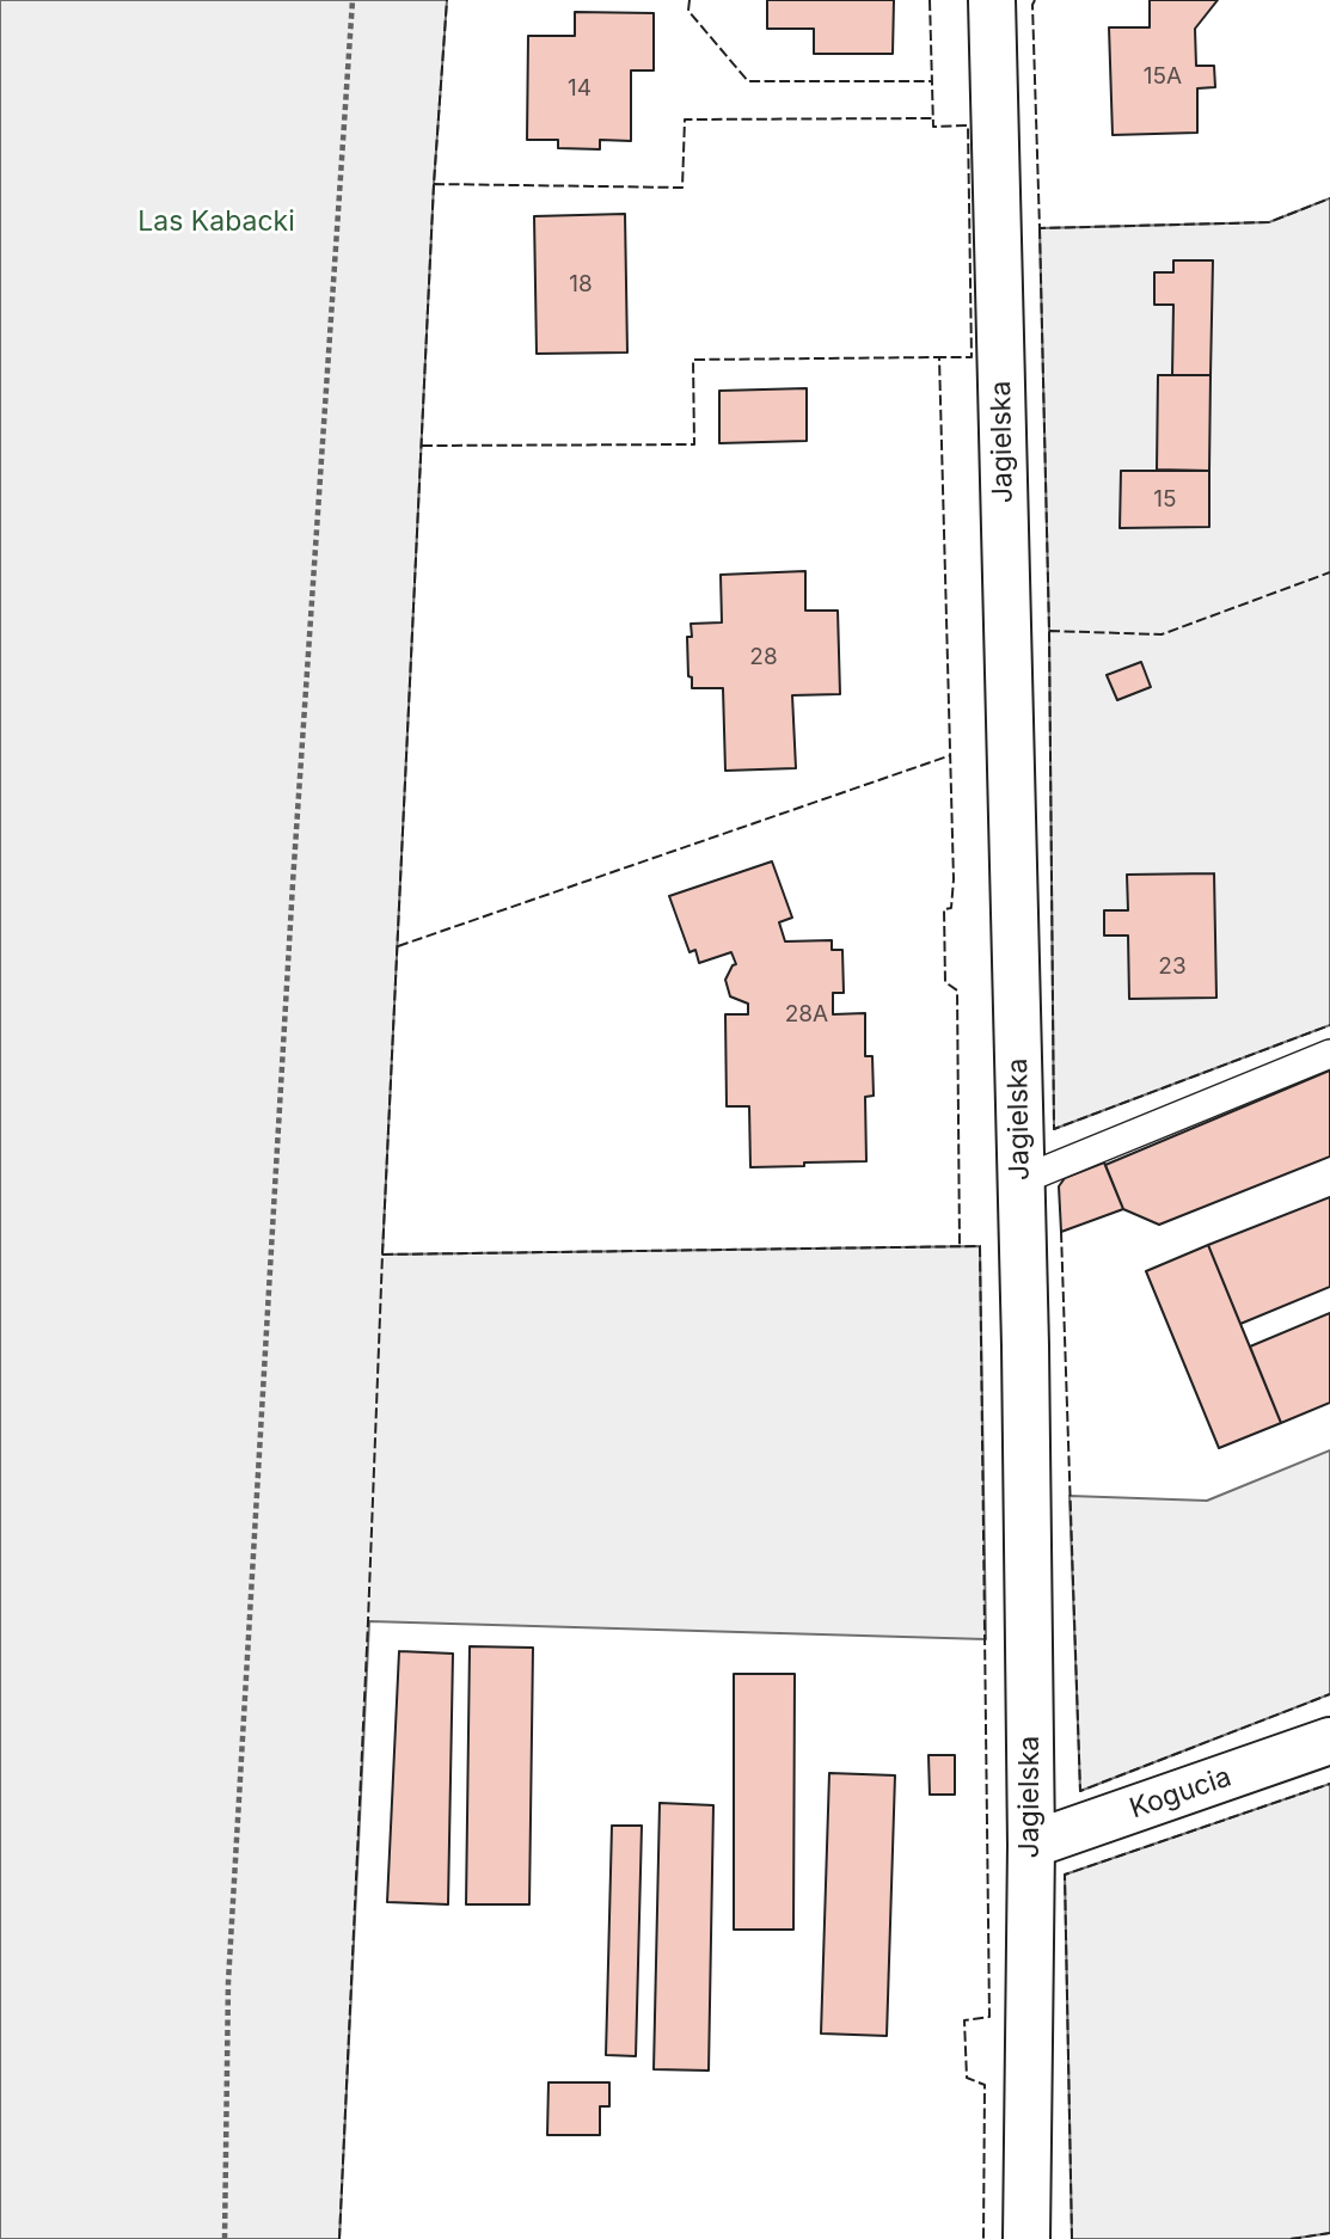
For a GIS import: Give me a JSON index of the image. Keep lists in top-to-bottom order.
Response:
{
  "streets": {
    "street": ["Jagielska", "Kogucia"]
  },
  "crossings": [
    ["Jagielska", "Kogucia"]
  ],
  "parks": ["Las Kabacki"],
  "house_numbers": [
    "15A",
    "14",
    "18",
    "15",
    "28",
    "23",
    "28A"
  ]
}
